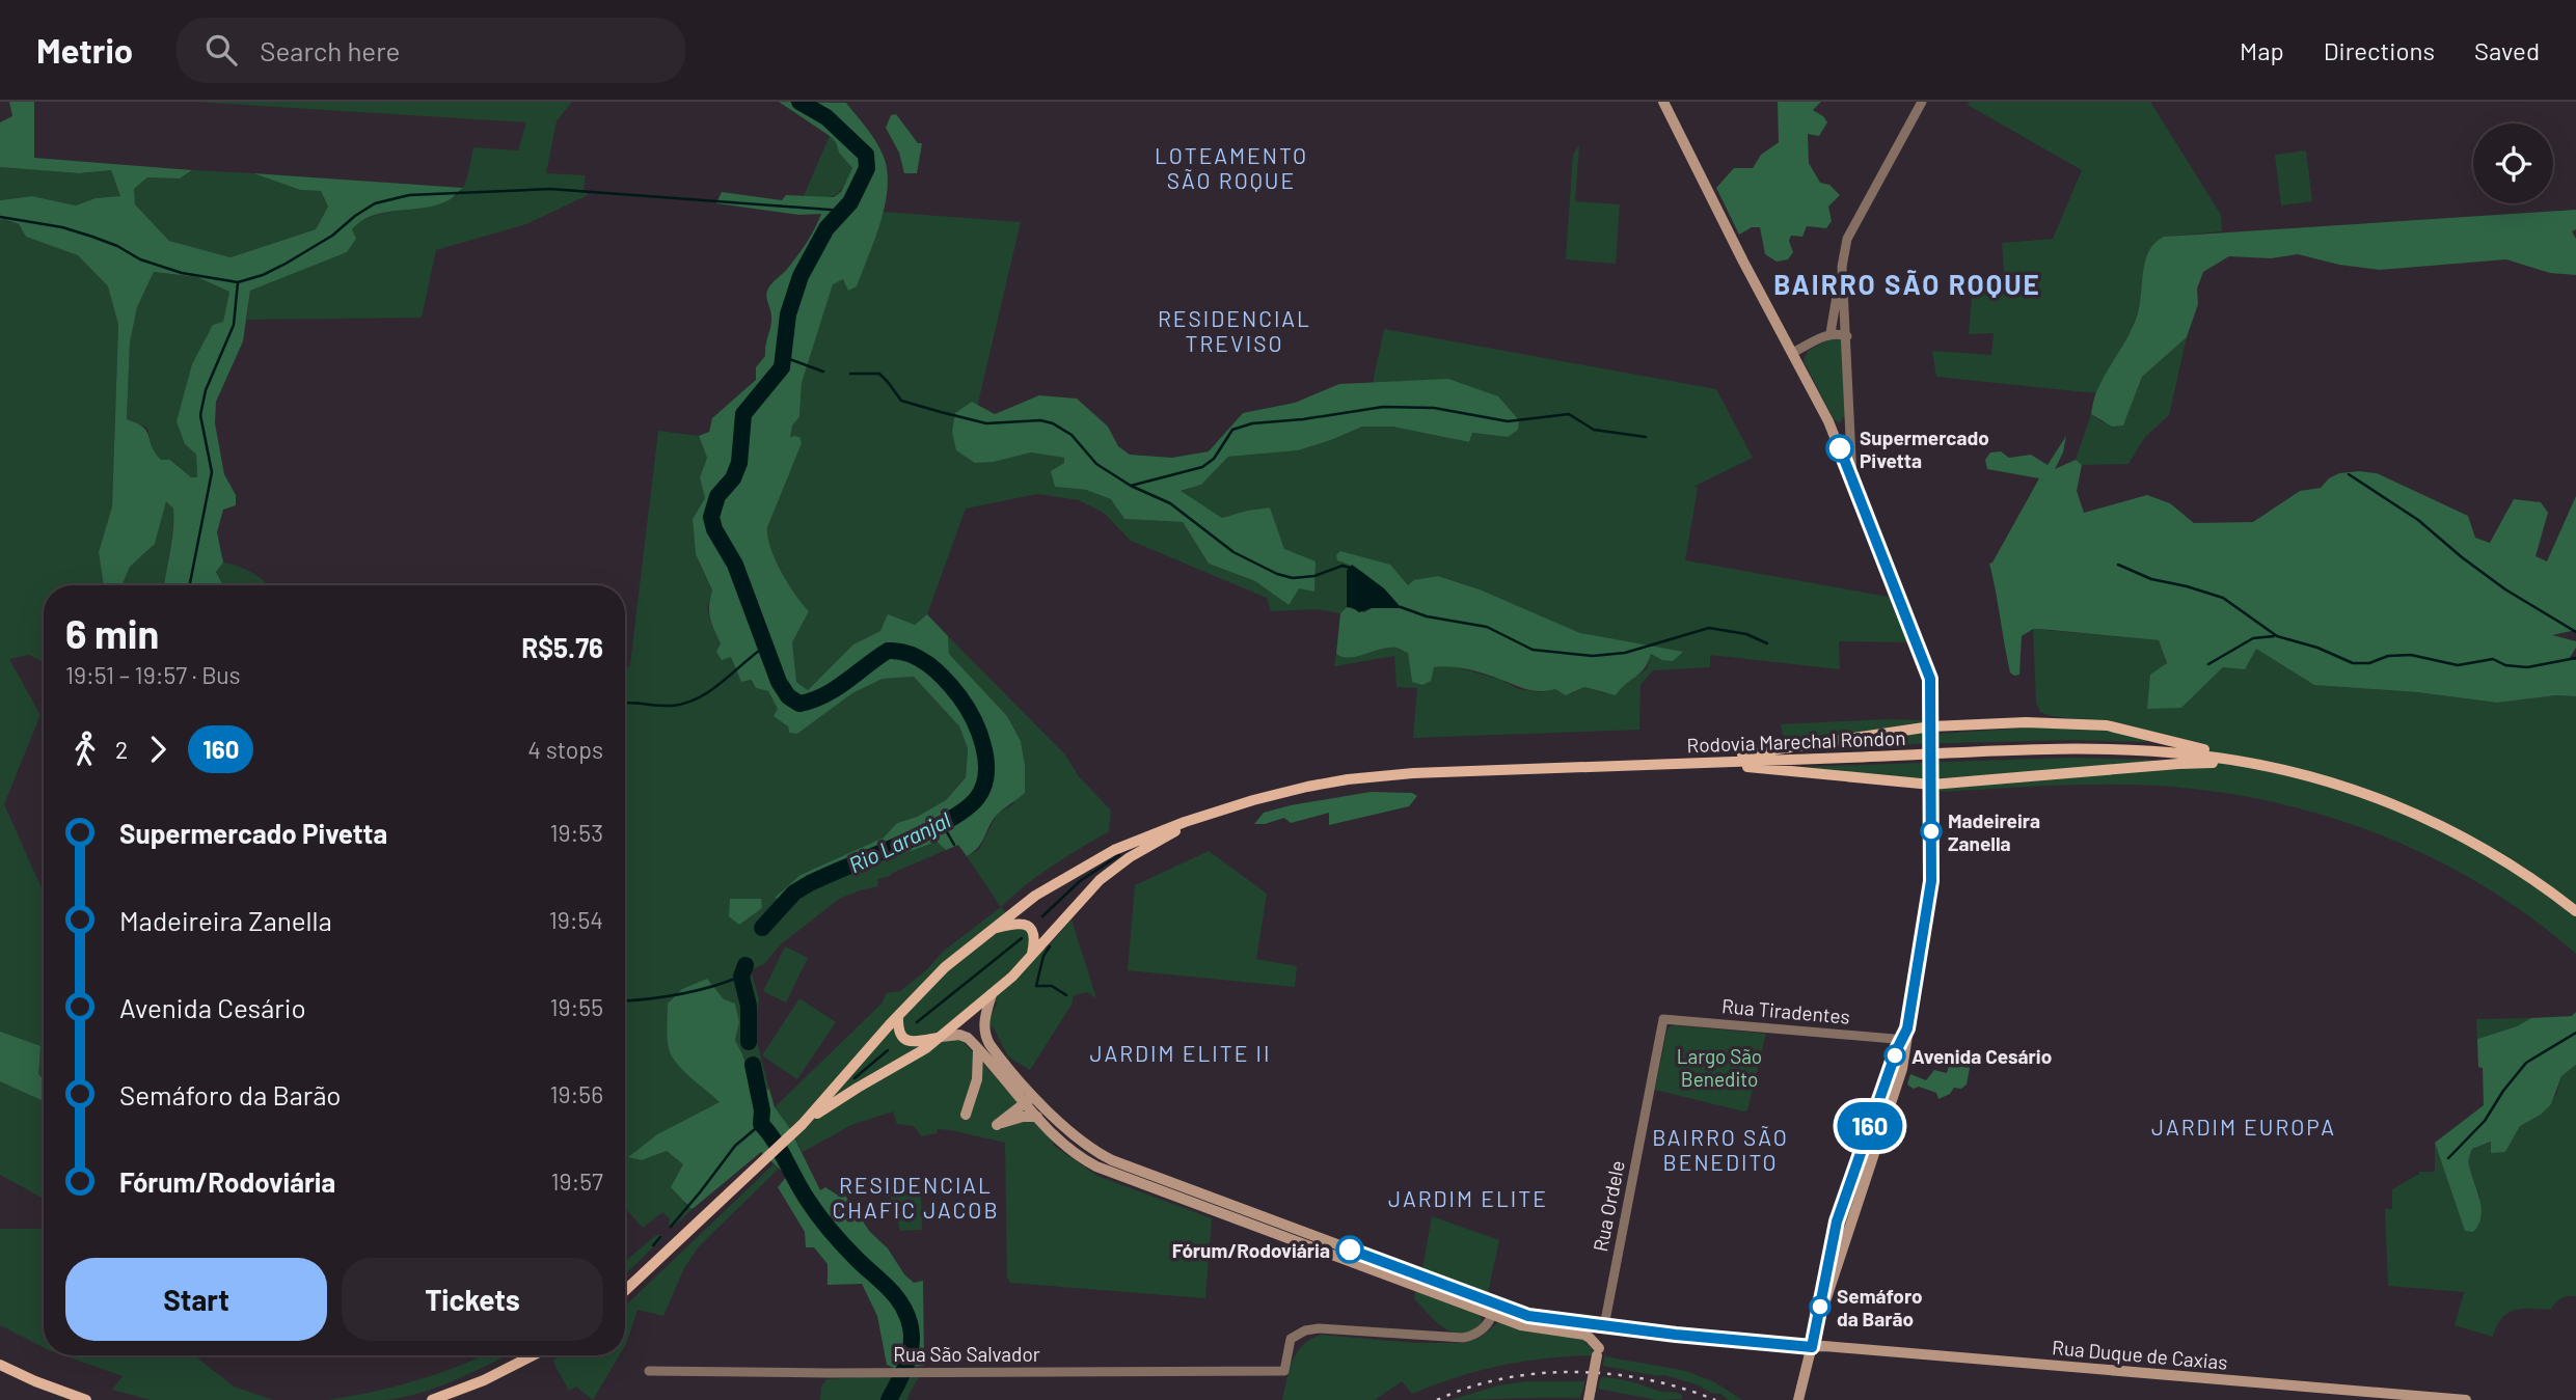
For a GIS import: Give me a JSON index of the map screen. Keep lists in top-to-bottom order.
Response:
{
  "streets": {
    "main road": ["Rodovia Marechal Rondon", "Rua Ordele", "Rua Duque de Caxias"],
    "street": ["Rua Tiradentes", "Rua São Salvador"]
  },
  "crossings": [
    ["Rua Tiradentes", "Rua Ordele"],
    ["Rua Ordele", "Rua Duque de Caxias"]
  ],
  "districts": [
    "LOTEAMENTO SÃO ROQUE",
    "BAIRRO SÃO ROQUE",
    "RESIDENCIAL TREVISO",
    "JARDIM ELITE II",
    "JARDIM EUROPA",
    "BAIRRO SÃO BENEDITO",
    "RESIDENCIAL CHAFIC JACOB",
    "JARDIM ELITE"
  ],
  "water": ["Rio Laranjal"],
  "parks": ["Largo São Benedito"],
  "places": [
    "Supermercado Pivetta",
    "Madeireira Zanella",
    "Avenida Cesário",
    "Fórum/Rodoviária",
    "Semáforo da Barão"
  ],
  "lines": ["bus line 160"],
  "page": {
    "header": "Metrio",
    "search": "Search here",
    "nav": ["Map", "Directions", "Saved"],
    "on_map": "160",
    "heading": ["6 min", "19:51 – 19:57 · Bus", "R$5.76"],
    "legs": ["2", "160", "4 stops"],
    "list": [
      {
        "name": "Supermercado Pivetta",
        "value": "19:53"
      },
      {
        "name": "Madeireira Zanella",
        "value": "19:54"
      },
      {
        "name": "Avenida Cesário",
        "value": "19:55"
      },
      {
        "name": "Semáforo da Barão",
        "value": "19:56"
      },
      {
        "name": "Fórum/Rodoviária",
        "value": "19:57"
      }
    ],
    "buttons": ["Start", "Tickets"]
  }
}
